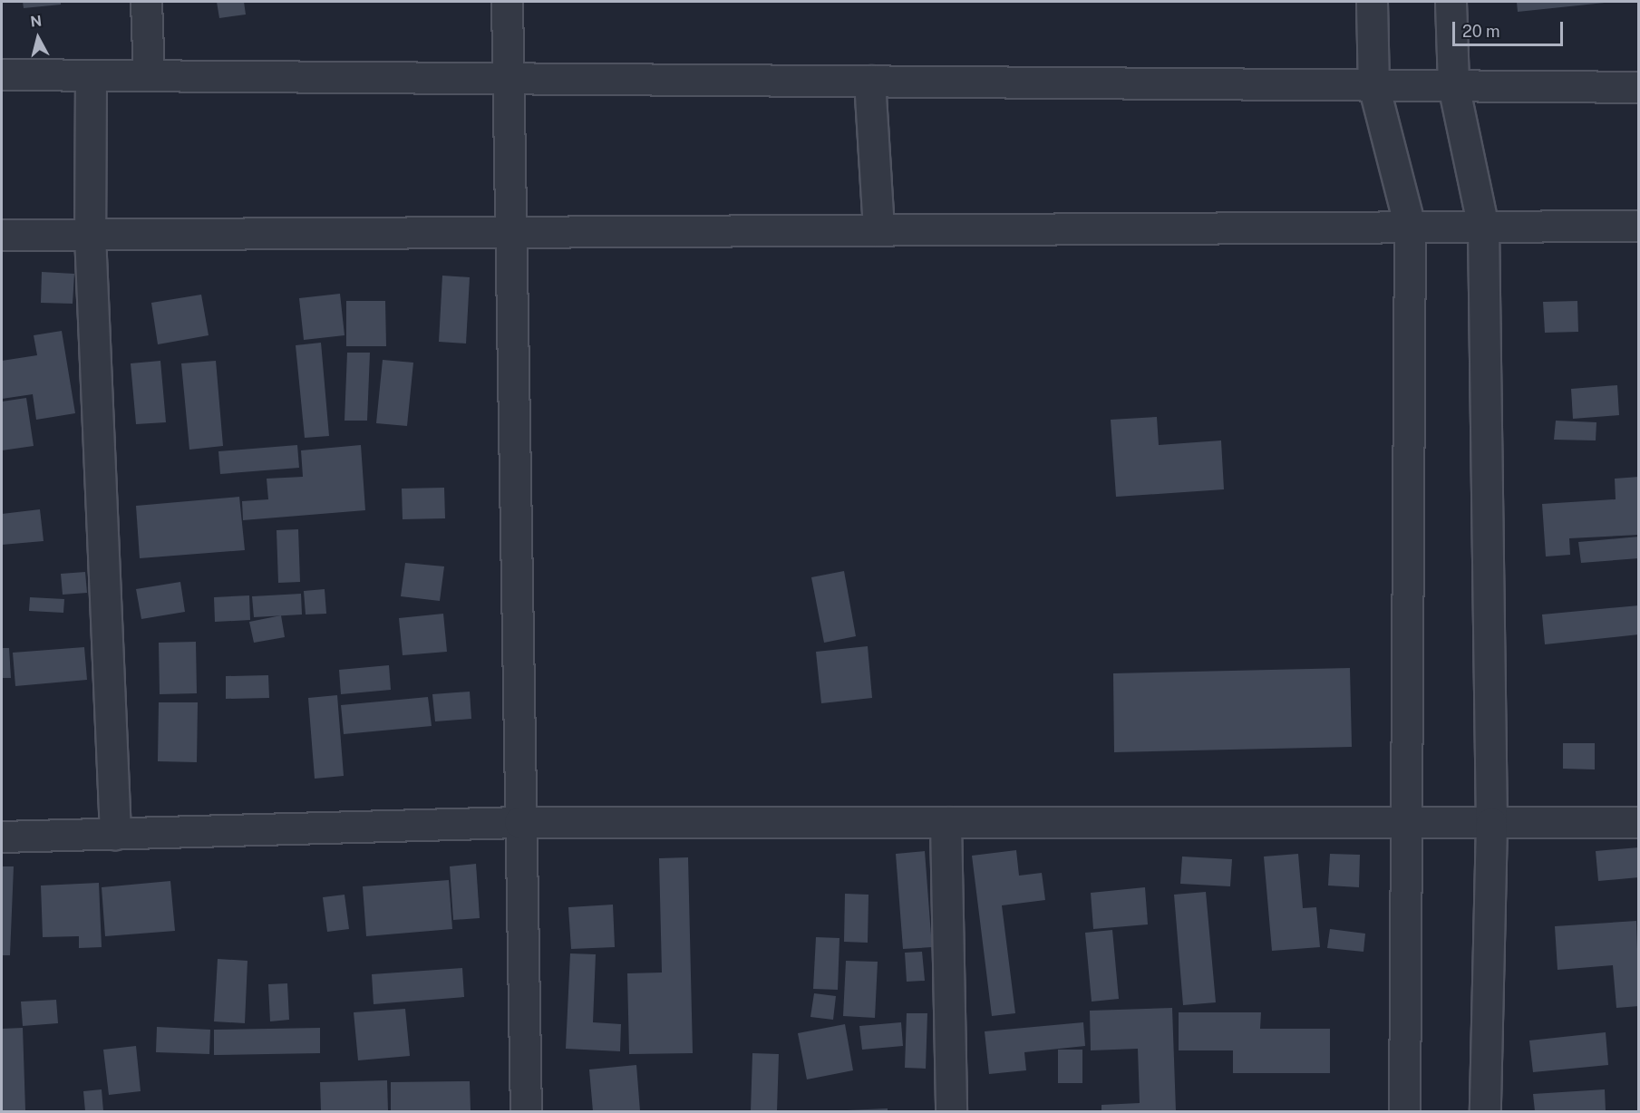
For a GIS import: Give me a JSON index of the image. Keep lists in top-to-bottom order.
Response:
{
  "scale_bar": "20 m",
  "north": "top"
}
